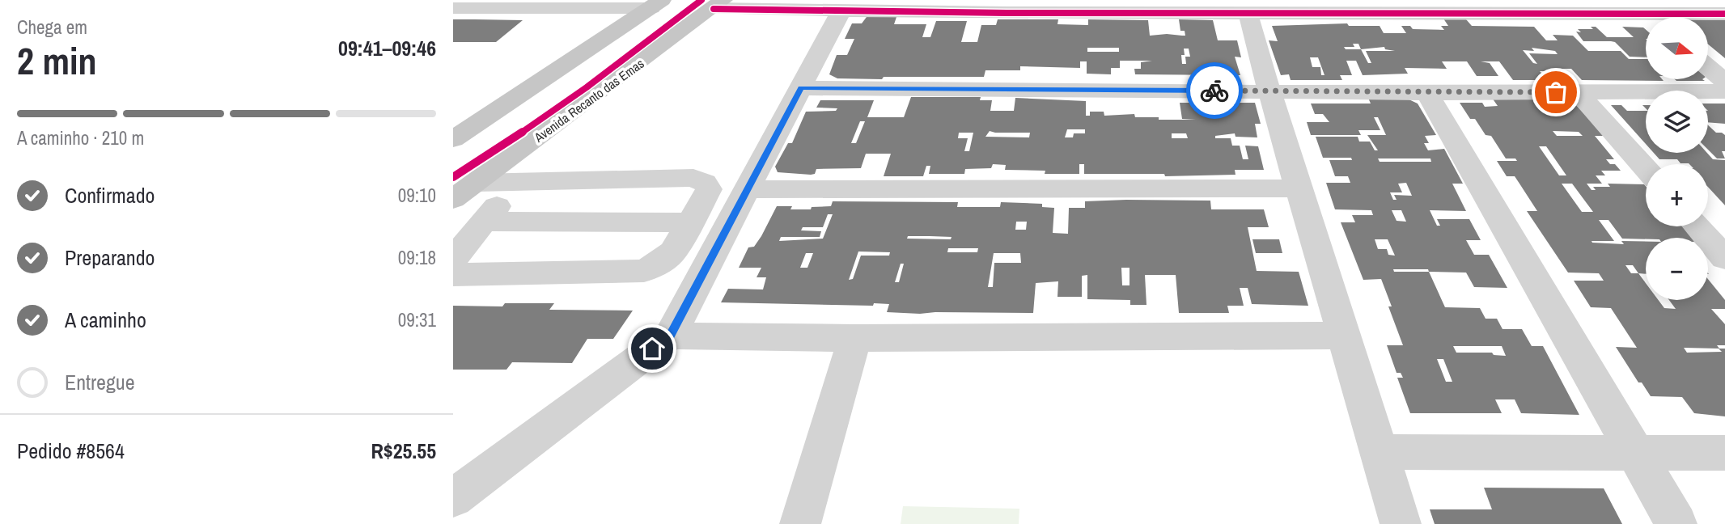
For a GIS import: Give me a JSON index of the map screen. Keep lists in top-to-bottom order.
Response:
{
  "streets": {
    "main road": ["Avenida Recanto das Emas"]
  },
  "north": "right",
  "page": {
    "heading": ["2 min", "Chega em", "09:41–09:46"],
    "panel": ["Pedido #8564", "R$25.55"],
    "map_buttons": ["+", "−"],
    "bar": "A caminho · 210 m",
    "list": [
      ["Confirmado", "09:10"],
      ["Preparando", "09:18"],
      ["A caminho", "09:31"],
      "Entregue"
    ]
  }
}
